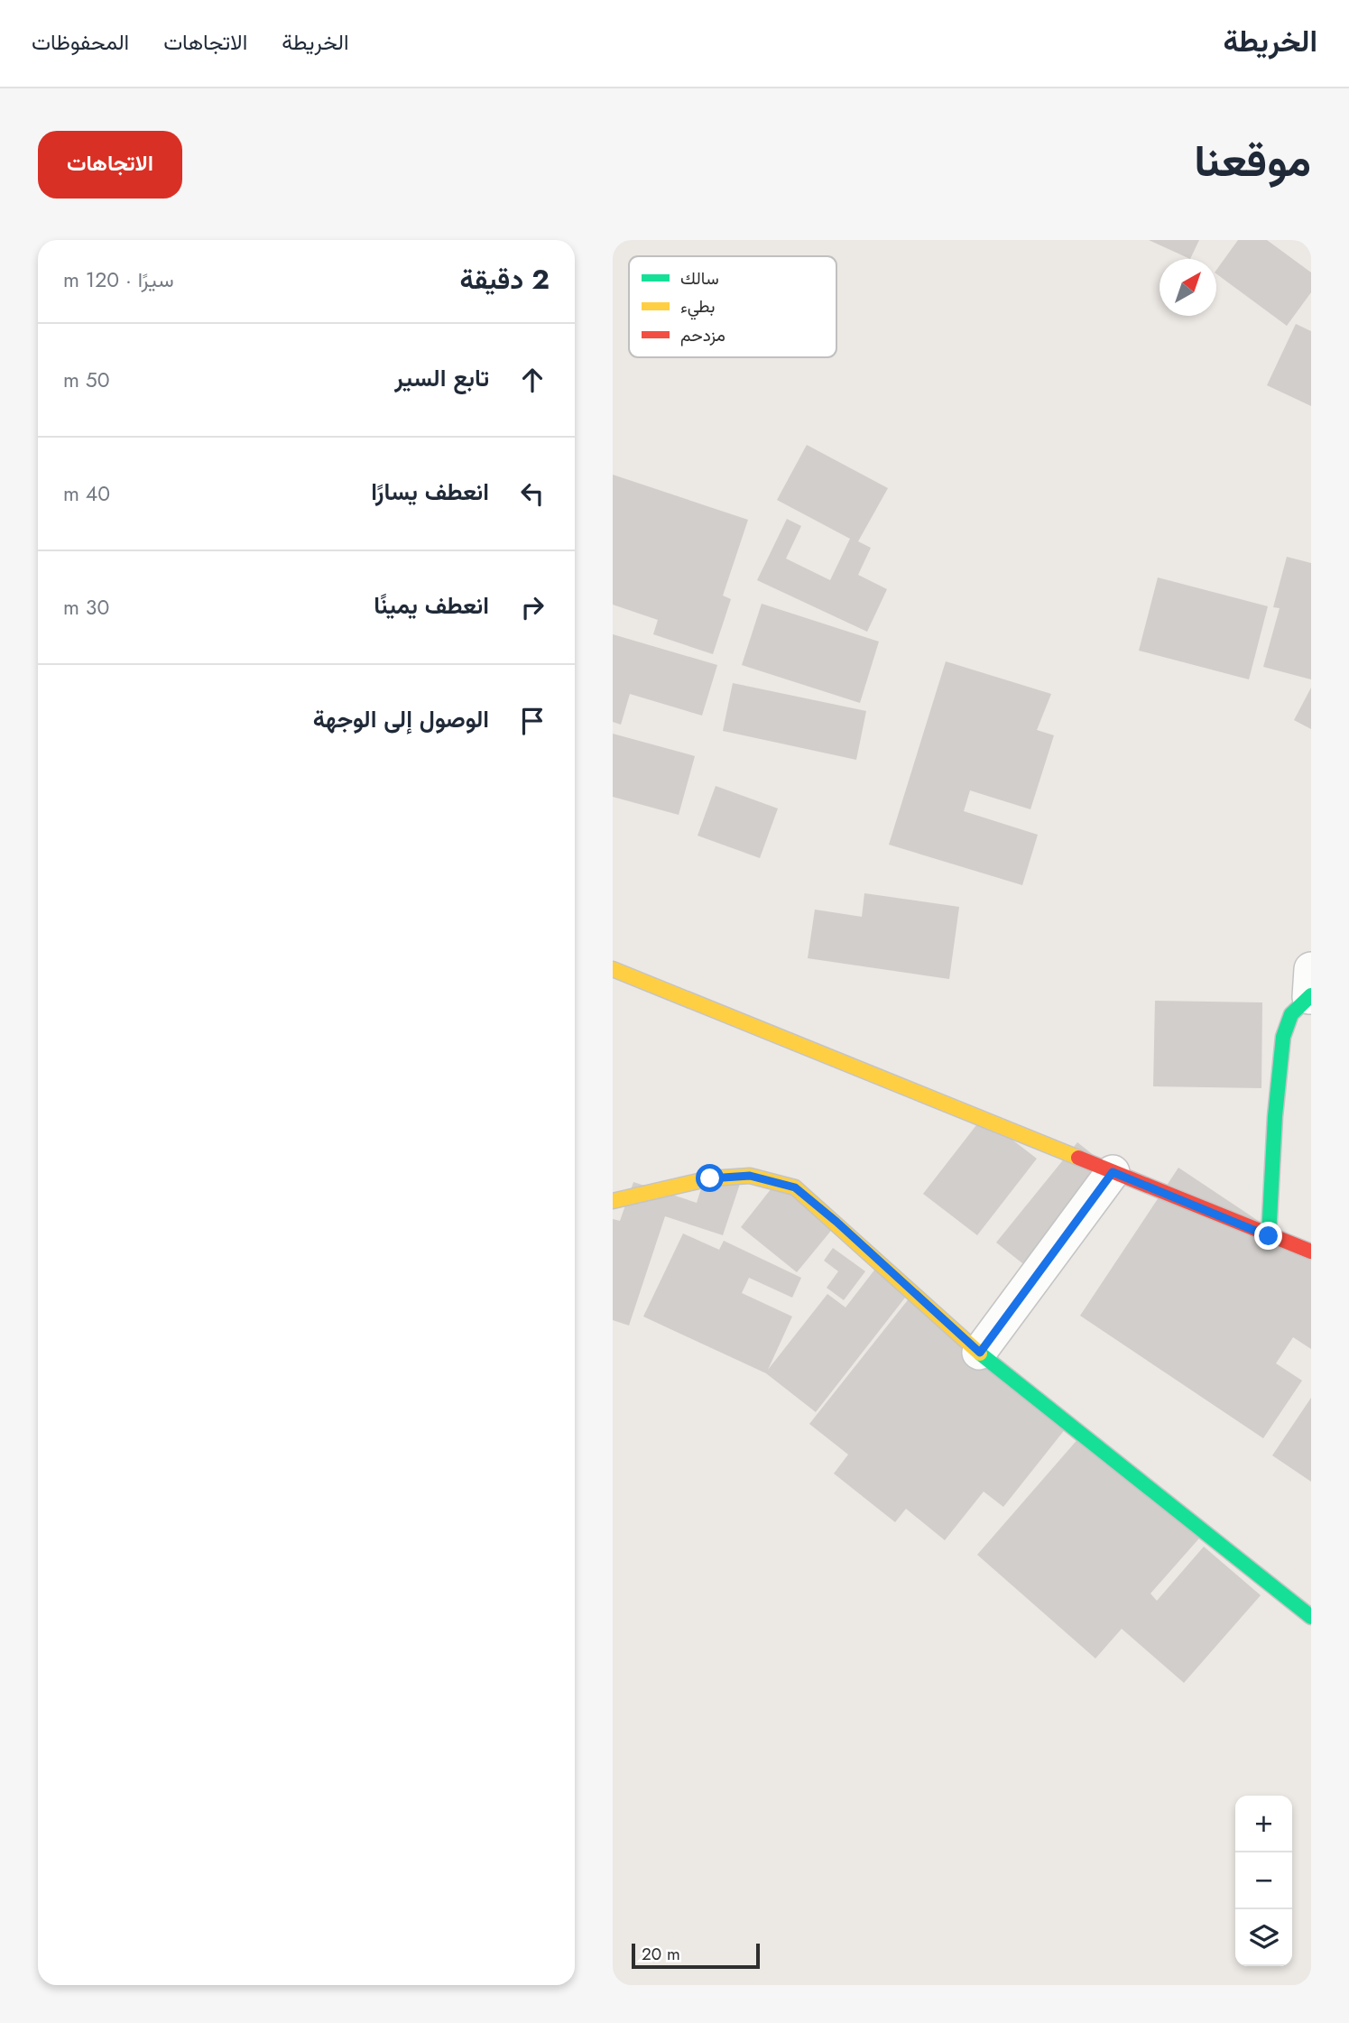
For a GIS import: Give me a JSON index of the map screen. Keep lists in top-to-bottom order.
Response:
{
  "legend": ["سالك", "بطيء", "مزدحم"],
  "scale_bar": "20 m",
  "north": "top right",
  "page": {
    "header": "الخريطة",
    "nav": ["الخريطة", "الاتجاهات", "المحفوظات"],
    "title": "موقعنا",
    "buttons": "الاتجاهات",
    "heading": ["2 دقيقة", "سيرًا · 120 m"],
    "list": [
      ["تابع السير", "50 m"],
      ["انعطف يسارًا", "40 m"],
      ["انعطف يمينًا", "30 m"],
      "الوصول إلى الوجهة"
    ],
    "map_buttons": ["+", "−"],
    "scale": "20 m"
  }
}
